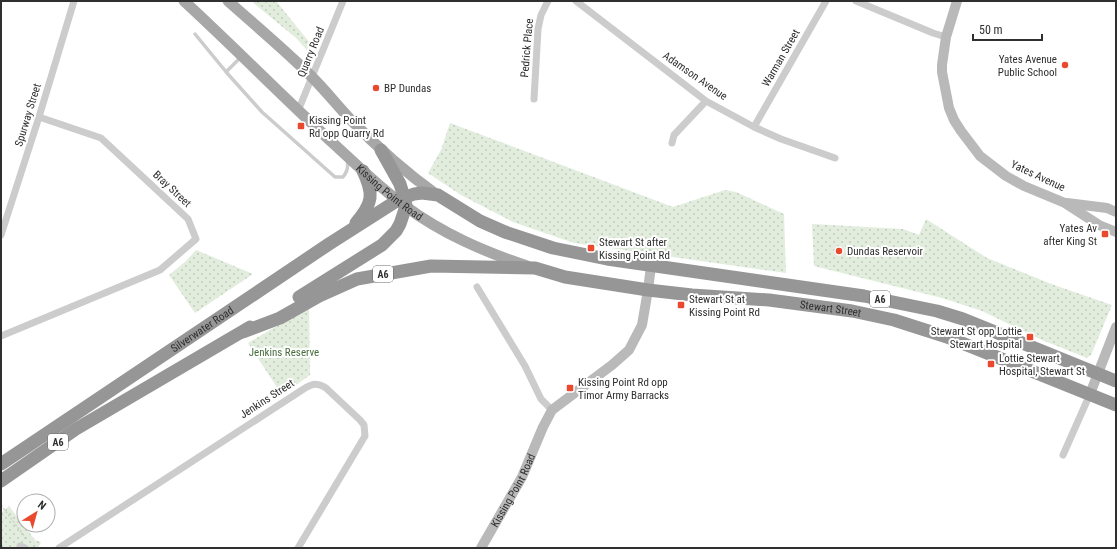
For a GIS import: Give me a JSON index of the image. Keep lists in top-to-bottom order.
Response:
{
  "streets": {
    "highway": [
      "Kissing Point Road",
      "A6",
      "Stewart Street",
      "Silverwater Road"
    ],
    "street": [
      "Pedrick Place",
      "Quarry Road",
      "Warman Street",
      "Adamson Avenue",
      "Spurway Street",
      "Yates Avenue",
      "Bray Street",
      "Jenkins Street"
    ]
  },
  "crossings": [
    ["Quarry Road", "Kissing Point Road"],
    ["Warman Street", "Adamson Avenue"],
    ["Spurway Street", "Bray Street"],
    ["Kissing Point Road", "A6"],
    ["Kissing Point Road", "Stewart Street"],
    ["Kissing Point Road", "Silverwater Road"],
    ["A6", "Stewart Street"],
    ["A6", "Silverwater Road"]
  ],
  "parks": ["Jenkins Reserve"],
  "places": {
    "other": ["Yates Avenue Public School", "BP Dundas", "Dundas Reservoir"],
    "transit": [
      "Kissing Point Rd opp Quarry Rd",
      "Yates Av after King St",
      "Stewart St after Kissing Point Rd",
      "Stewart St at Kissing Point Rd",
      "Stewart St opp Lottie Stewart Hospital",
      "Lottie Stewart Hospital, Stewart St",
      "Kissing Point Rd opp Timor Army Barracks"
    ]
  },
  "scale_bar": "50 m",
  "north": "top right"
}
